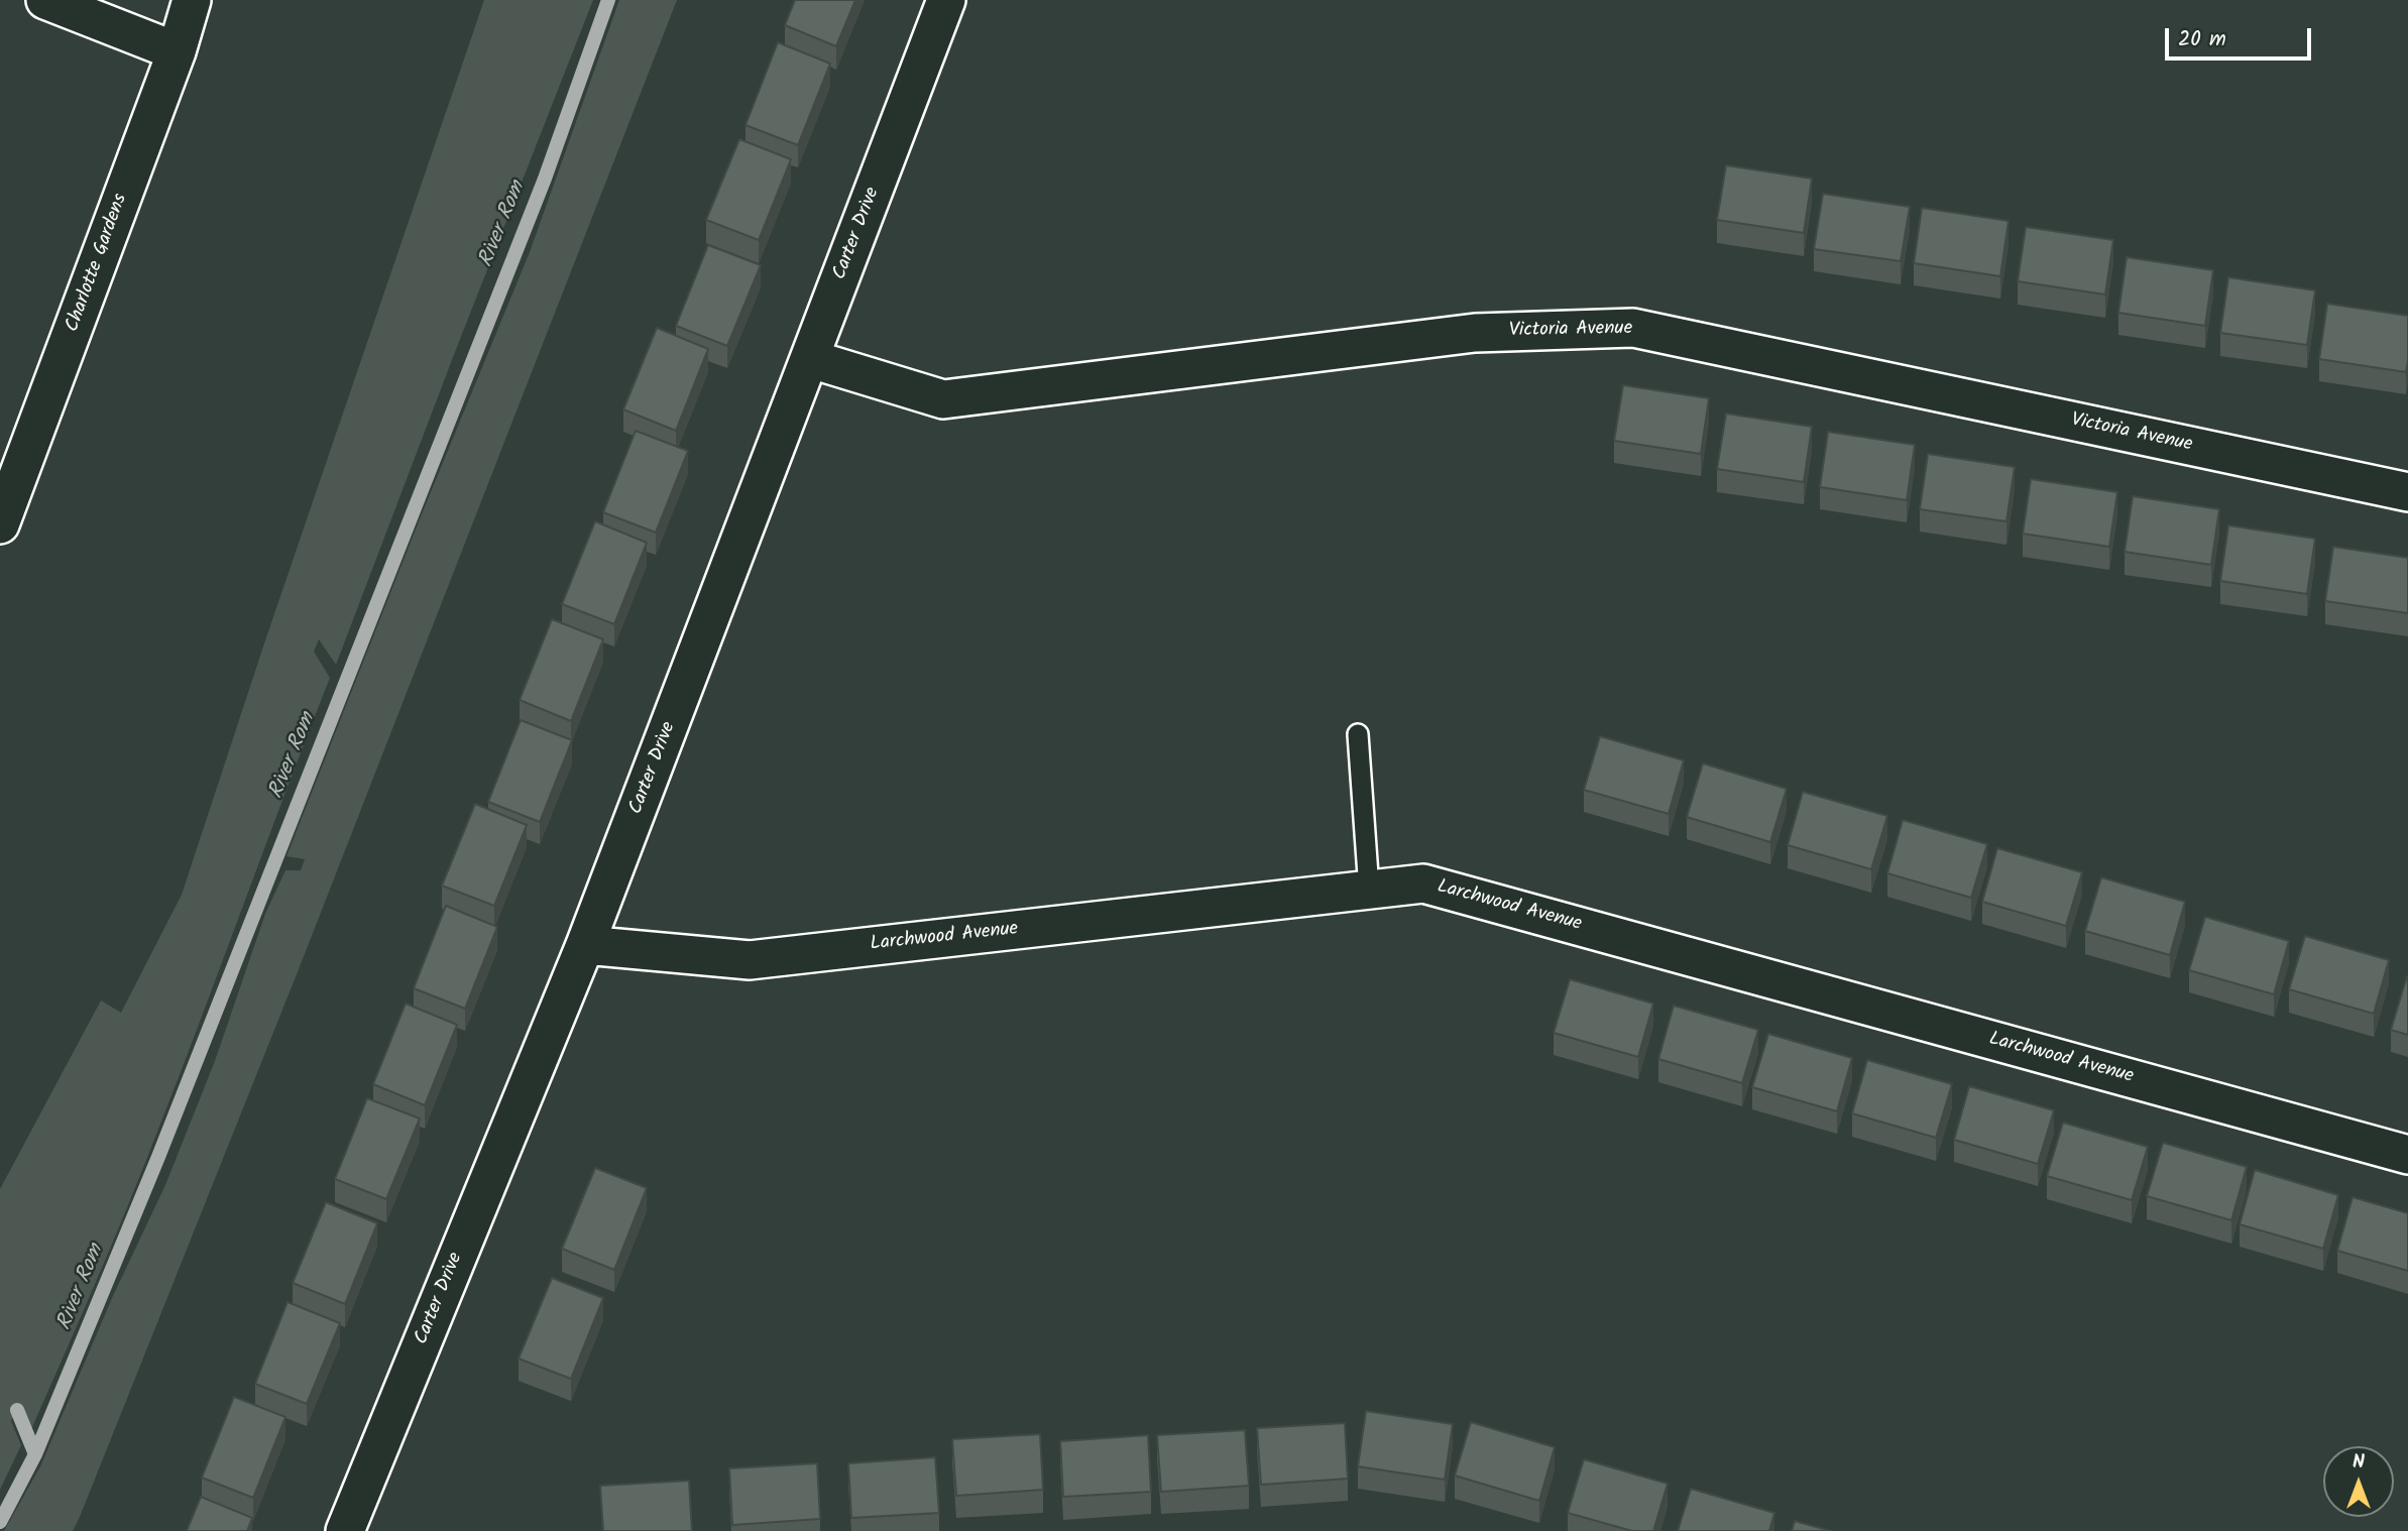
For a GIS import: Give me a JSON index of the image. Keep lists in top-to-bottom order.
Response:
{
  "streets": {
    "street": [
      "Carter Drive",
      "Charlotte Gardens",
      "Victoria Avenue",
      "Larchwood Avenue"
    ]
  },
  "crossings": [
    ["Carter Drive", "Victoria Avenue"],
    ["Carter Drive", "Larchwood Avenue"]
  ],
  "water": ["River Rom"],
  "scale_bar": "20 m",
  "north": "top"
}
